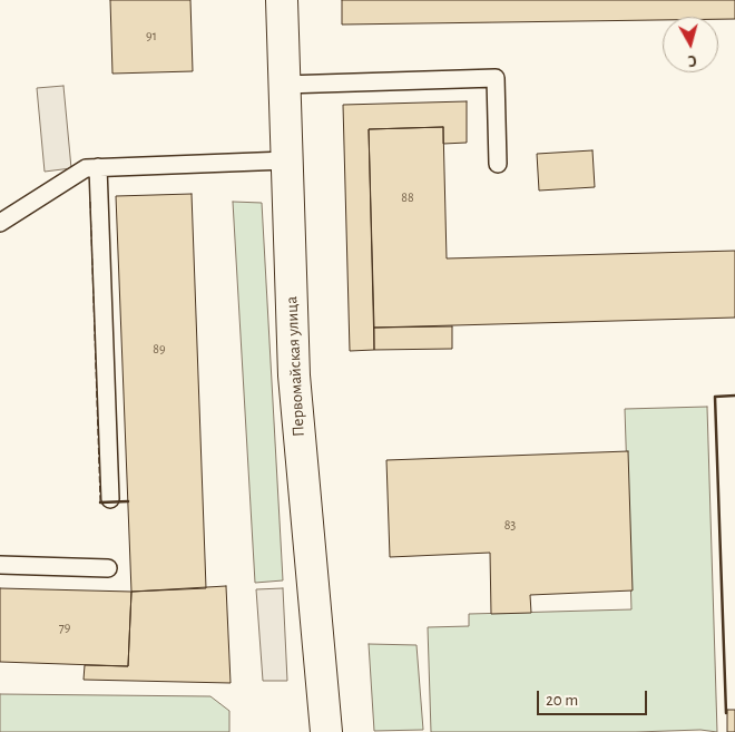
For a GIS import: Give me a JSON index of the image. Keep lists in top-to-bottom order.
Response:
{
  "streets": {
    "street": ["Первомайская улица"]
  },
  "house_numbers": [
    "91",
    "88",
    "89",
    "83",
    "79"
  ],
  "scale_bar": "20 m",
  "north": "bottom"
}
